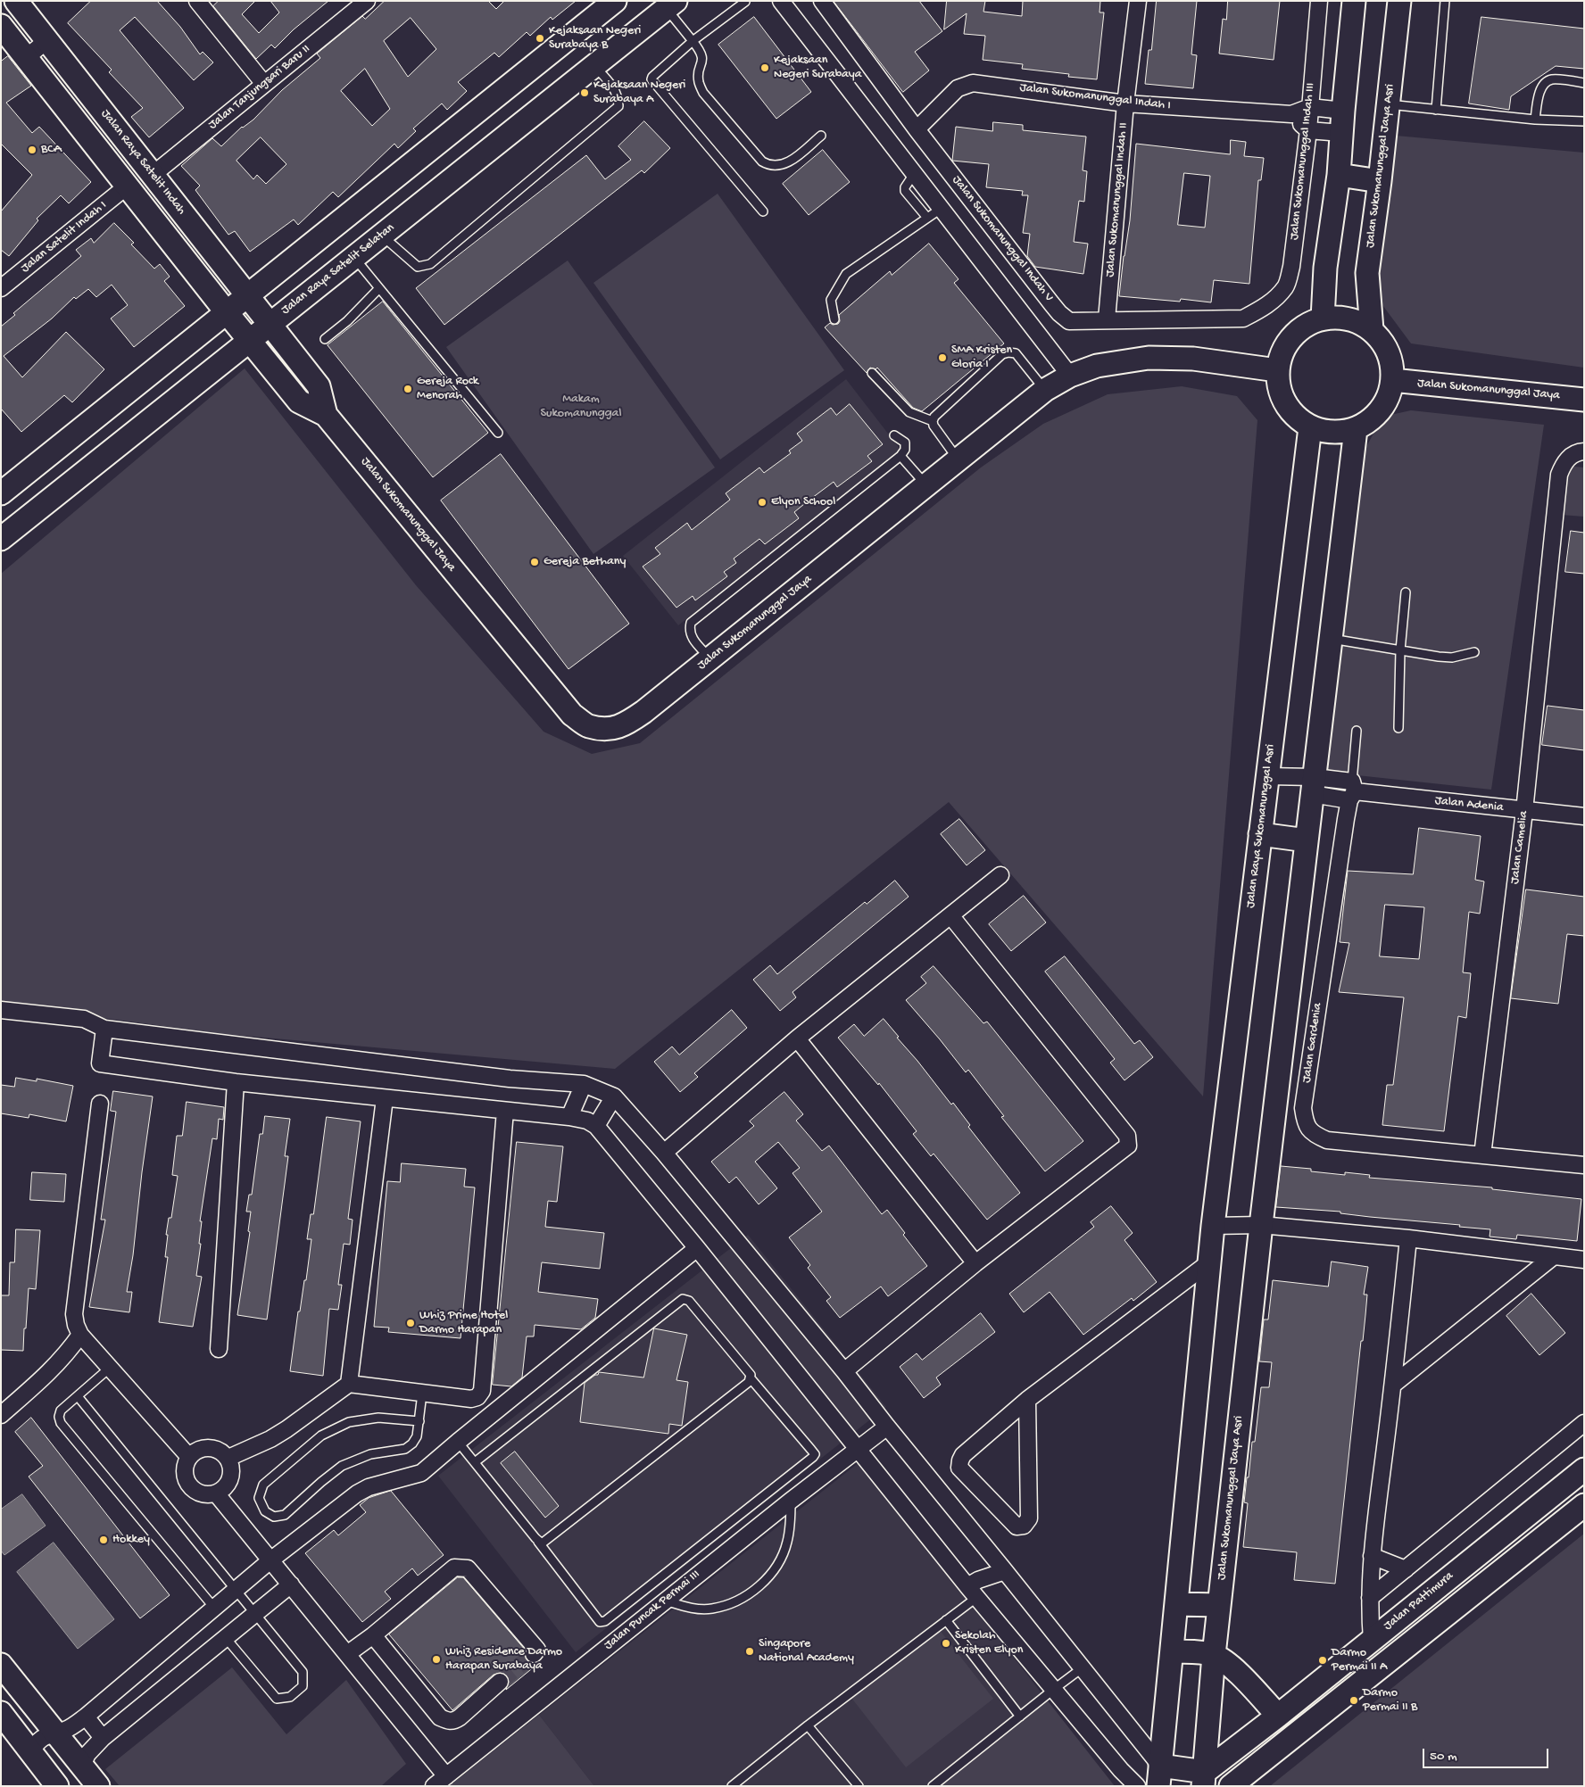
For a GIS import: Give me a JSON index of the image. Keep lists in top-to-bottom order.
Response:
{
  "streets": {
    "street": [
      "Jalan Tanjungsari Baru II",
      "Jalan Sukomanunggal Indah I",
      "Jalan Sukomanunggal Indah III",
      "Jalan Raya Satelit Indah",
      "Jalan Sukomanunggal Jaya Asri",
      "Jalan Sukomanunggal Indah II",
      "Jalan Satelit Indah I",
      "Jalan Sukomanunggal Indah V",
      "Jalan Raya Satelit Selatan",
      "Jalan Sukomanunggal Jaya",
      "Jalan Adenia",
      "Jalan Raya Sukomanunggal Asri",
      "Jalan Camelia",
      "Jalan Gardenia",
      "Jalan Pattimura",
      "Jalan Puncak Permai III"
    ]
  },
  "crossings": [
    ["Jalan Tanjungsari Baru II", "Jalan Raya Satelit Indah"],
    ["Jalan Sukomanunggal Indah I", "Jalan Sukomanunggal Indah III"],
    ["Jalan Sukomanunggal Indah I", "Jalan Sukomanunggal Indah II"],
    ["Jalan Sukomanunggal Indah I", "Jalan Sukomanunggal Indah V"],
    ["Jalan Sukomanunggal Indah III", "Jalan Sukomanunggal Indah V"],
    ["Jalan Raya Satelit Indah", "Jalan Raya Satelit Selatan"],
    ["Jalan Raya Satelit Indah", "Jalan Sukomanunggal Jaya"],
    ["Jalan Sukomanunggal Jaya Asri", "Jalan Sukomanunggal Jaya"],
    ["Jalan Sukomanunggal Jaya Asri", "Jalan Raya Sukomanunggal Asri"],
    ["Jalan Sukomanunggal Jaya Asri", "Jalan Pattimura"],
    ["Jalan Sukomanunggal Indah II", "Jalan Sukomanunggal Indah V"],
    ["Jalan Raya Satelit Selatan", "Jalan Sukomanunggal Jaya"],
    ["Jalan Sukomanunggal Jaya", "Jalan Raya Sukomanunggal Asri"],
    ["Jalan Adenia", "Jalan Raya Sukomanunggal Asri"],
    ["Jalan Adenia", "Jalan Camelia"],
    ["Jalan Adenia", "Jalan Gardenia"],
    ["Jalan Camelia", "Jalan Gardenia"]
  ],
  "parks": ["Makam Sukomanunggal"],
  "places": [
    "Kejaksaan Negeri Surabaya B",
    "Kejaksaan Negeri Surabaya",
    "Kejaksaan Negeri Surabaya A",
    "BCA",
    "SMA Kristen Gloria I",
    "Gereja Rock Menorah",
    "Elyon School",
    "Gereja Bethany",
    "Whiz Prime Hotel Darmo Harapan",
    "Hokkey",
    "Sekolah Kristen Elyon",
    "Singapore National Academy",
    "Whiz Residence Darmo Harapan Surabaya",
    "Darmo Permai II A",
    "Darmo Permai II B"
  ],
  "scale_bar": "50 m"
}
